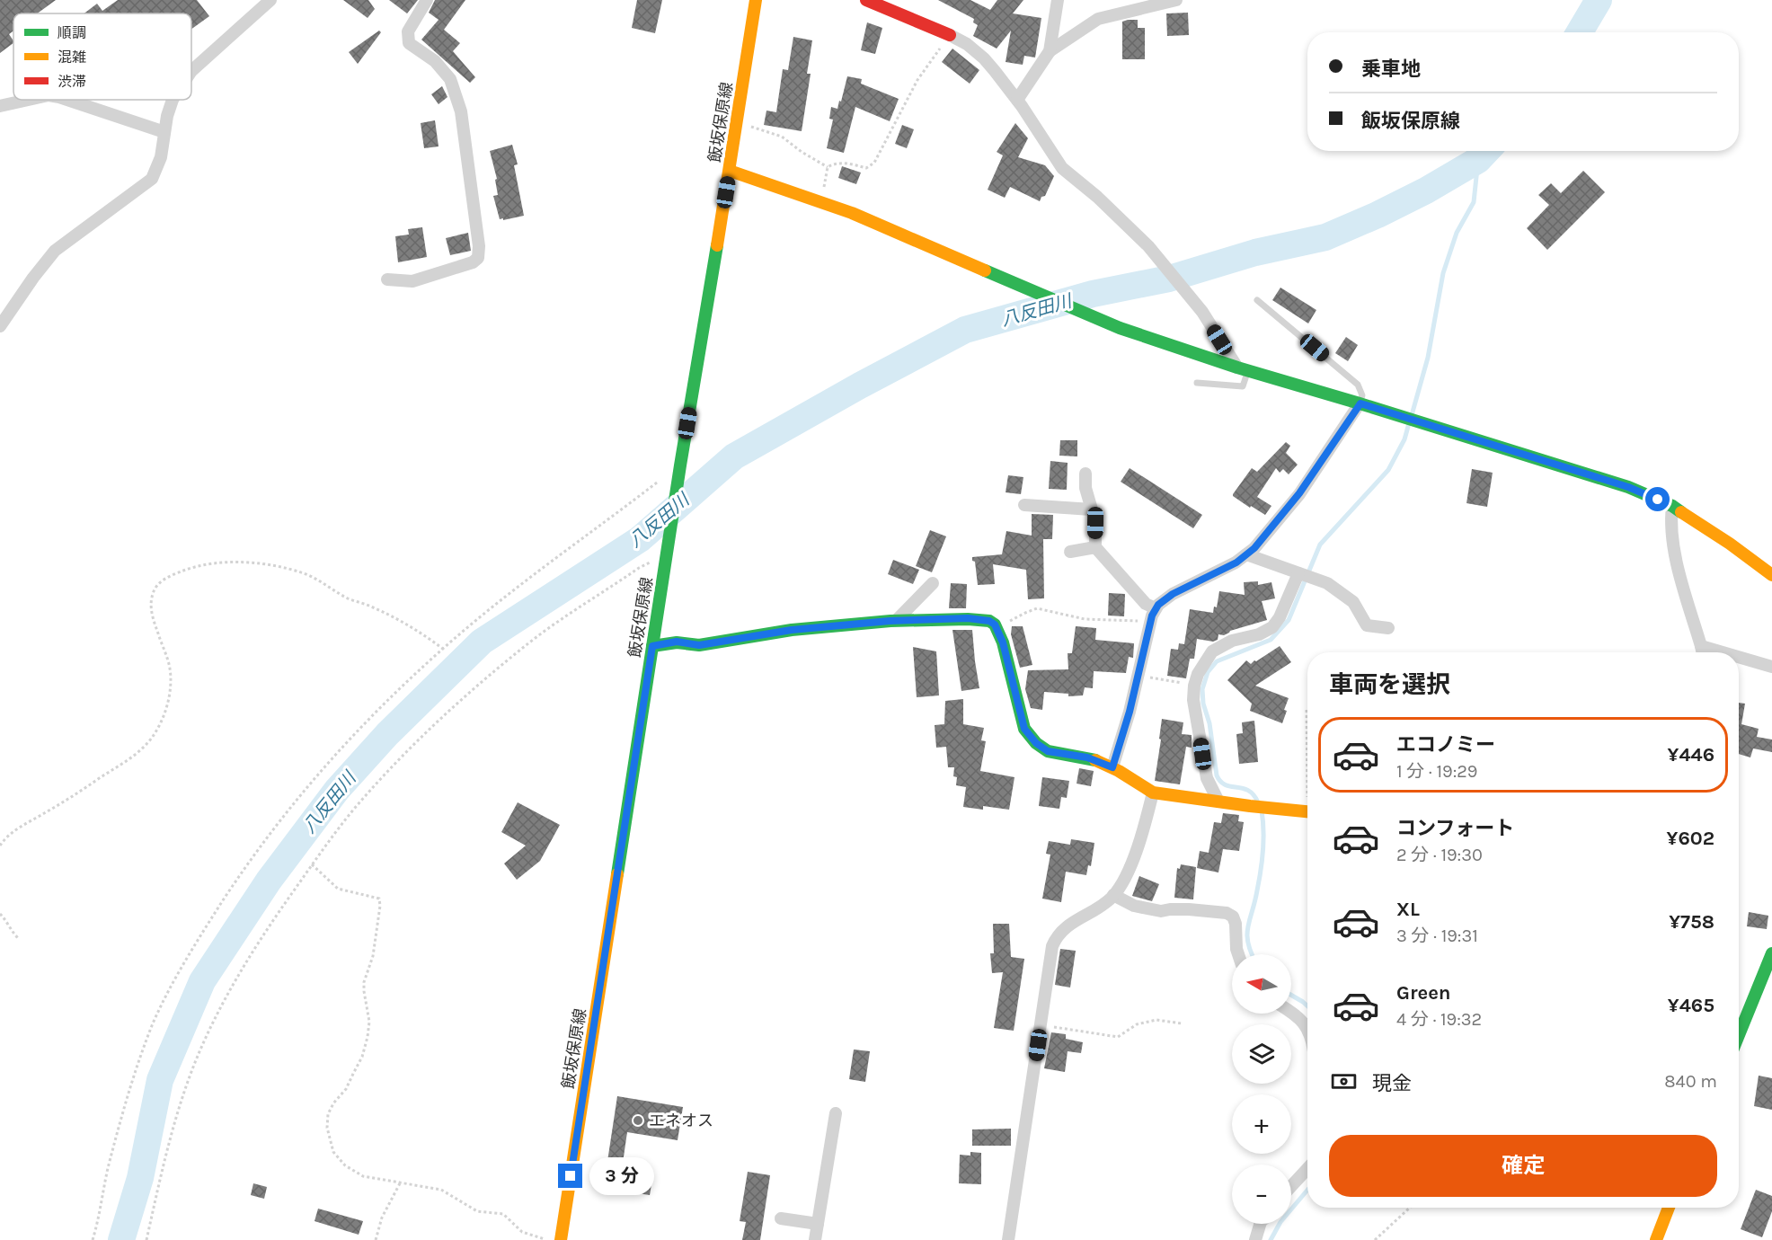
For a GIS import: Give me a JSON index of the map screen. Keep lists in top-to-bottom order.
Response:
{
  "streets": {
    "street": ["飯坂保原線"]
  },
  "water": ["八反田川"],
  "places": ["エネオス"],
  "legend": ["順調", "混雑", "渋滞"],
  "north": "left",
  "page": {
    "banner": ["乗車地", "飯坂保原線"],
    "heading": "車両を選択",
    "list": [
      {
        "name": "エコノミー",
        "note": "1 分 · 19:29",
        "value": "¥446"
      },
      {
        "name": "コンフォート",
        "note": "2 分 · 19:30",
        "value": "¥602"
      },
      {
        "name": "XL",
        "note": "3 分 · 19:31",
        "value": "¥758"
      },
      {
        "name": "Green",
        "note": "4 分 · 19:32",
        "value": "¥465"
      }
    ],
    "map_buttons": ["+", "−"],
    "pay": ["現金", "840 m"],
    "buttons": "確定",
    "bubble": "3 分"
  }
}
